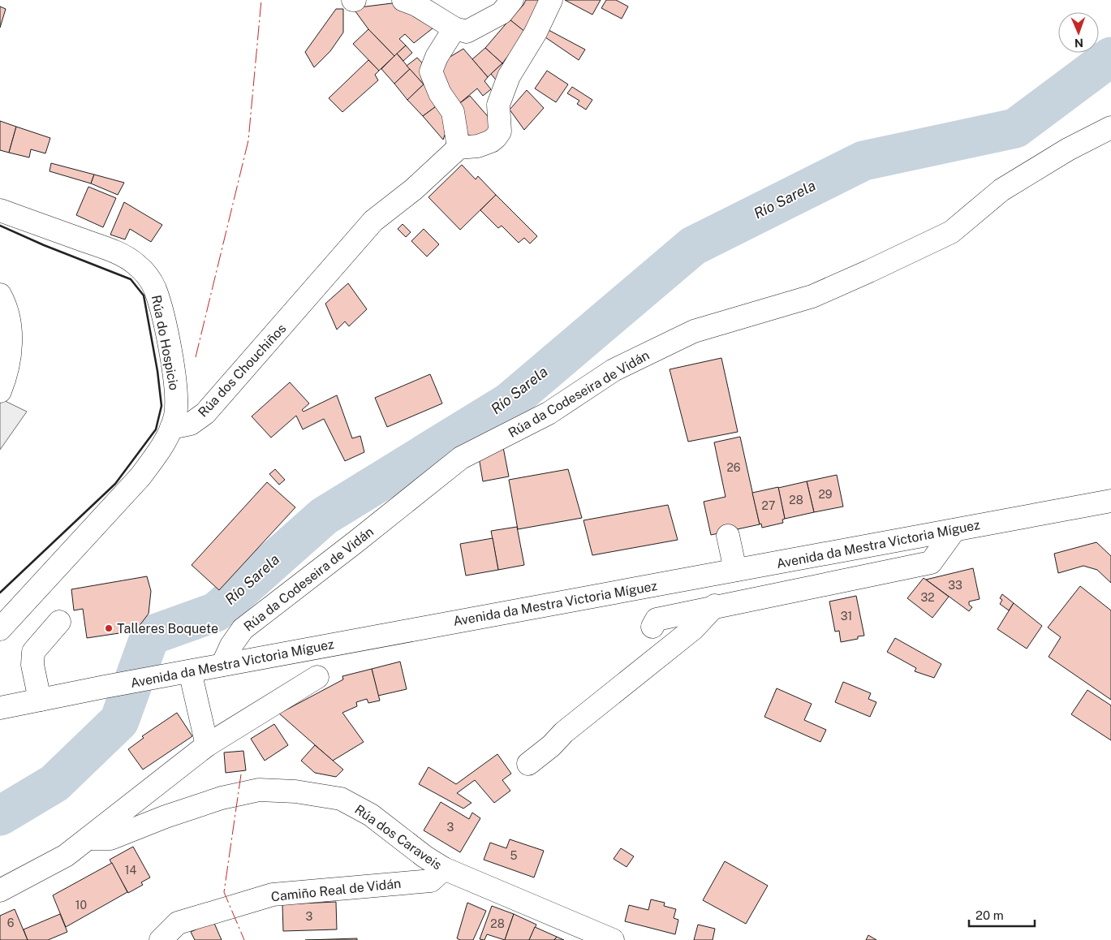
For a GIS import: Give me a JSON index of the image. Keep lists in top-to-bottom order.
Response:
{
  "streets": {
    "street": [
      "Rúa do Hospicio",
      "Rúa dos Chouchiños",
      "Rúa da Codeseira de Vidán",
      "Avenida da Mestra Victoria Míguez",
      "Rúa dos Caraveis",
      "Camiño Real de Vidán"
    ]
  },
  "crossings": [
    ["Rúa do Hospicio", "Rúa dos Chouchiños"],
    ["Rúa da Codeseira de Vidán", "Avenida da Mestra Victoria Míguez"],
    ["Rúa dos Caraveis", "Camiño Real de Vidán"]
  ],
  "water": ["Río Sarela"],
  "places": ["Talleres Boquete"],
  "house_numbers": [
    "26",
    "29",
    "28",
    "27",
    "33",
    "32",
    "31",
    "3",
    "5",
    "14",
    "10",
    "3",
    "6",
    "28"
  ],
  "scale_bar": "20 m",
  "north": "bottom"
}
